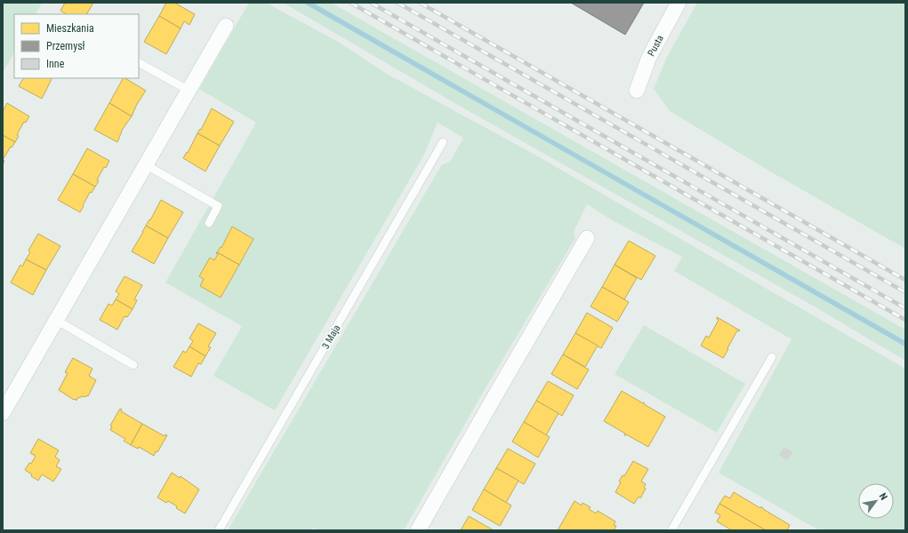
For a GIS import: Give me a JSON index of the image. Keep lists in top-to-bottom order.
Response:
{
  "streets": {
    "street": ["Pusta"],
    "lane": ["3 Maja"]
  },
  "legend": ["Mieszkania", "Przemysł", "Inne"],
  "north": "top right"
}
